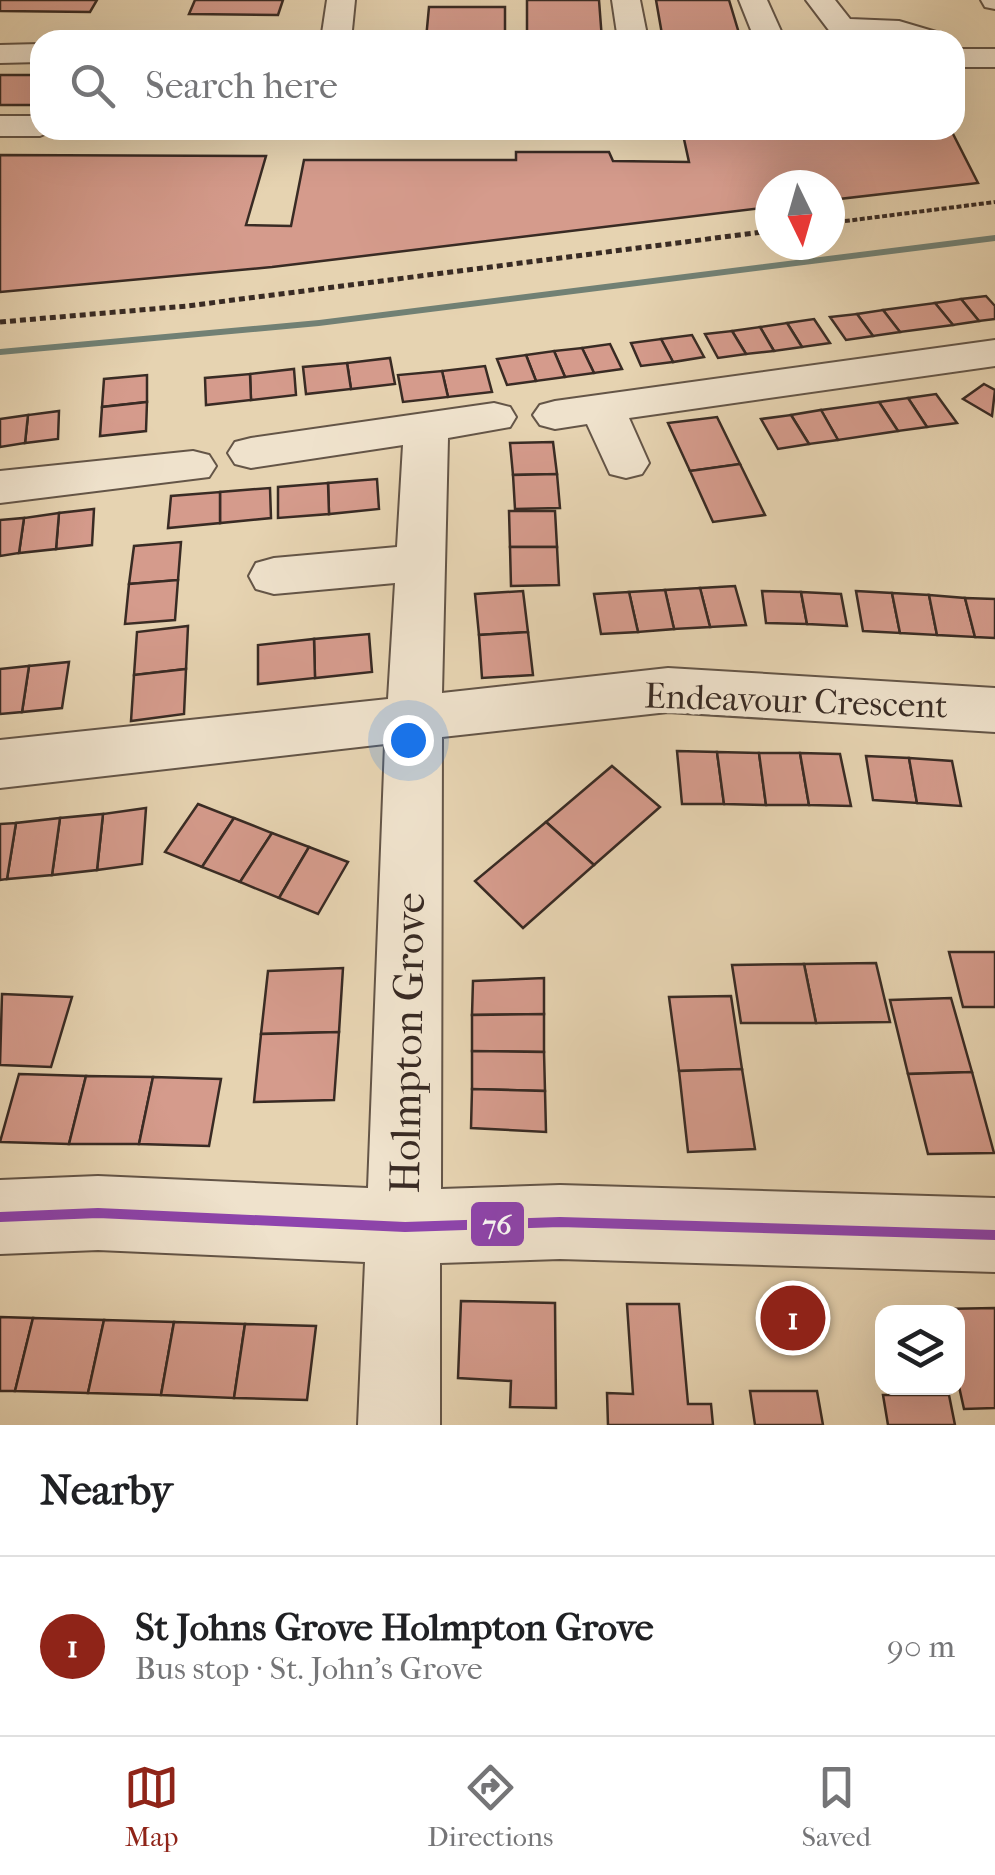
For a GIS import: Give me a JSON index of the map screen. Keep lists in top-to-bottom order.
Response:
{
  "streets": {
    "street": ["Endeavour Crescent", "Holmpton Grove"]
  },
  "crossings": [
    ["Endeavour Crescent", "Holmpton Grove"]
  ],
  "lines": ["transit line 76"],
  "north": "bottom",
  "page": {
    "search": "Search here",
    "pins": "1",
    "heading": "Nearby",
    "list": [
      {
        "mark": "1",
        "name": "St Johns Grove Holmpton Grove",
        "note": "Bus stop · St. John's Grove",
        "value": "90 m"
      }
    ],
    "nav": ["Map", "Directions", "Saved"]
  }
}
